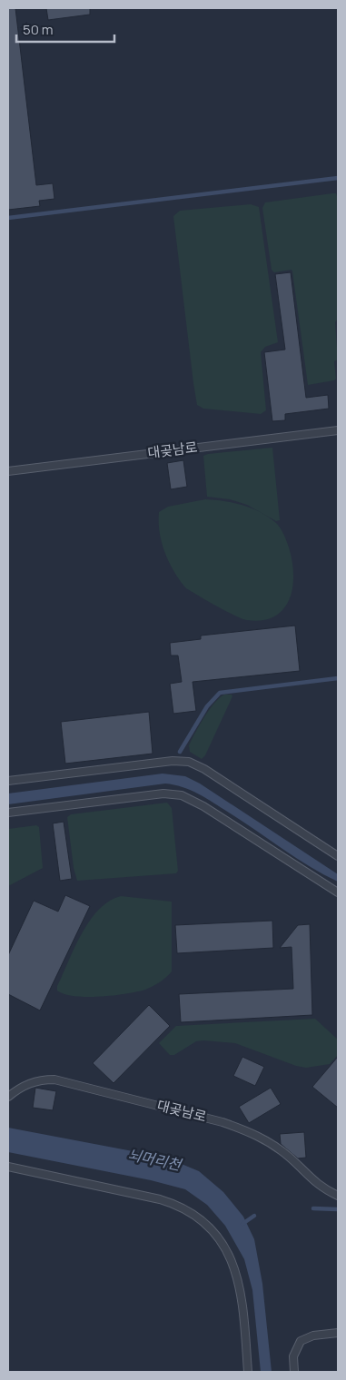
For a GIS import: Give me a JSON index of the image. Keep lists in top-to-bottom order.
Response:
{
  "streets": {
    "lane": ["대곶남로"]
  },
  "water": ["뇌머리천"],
  "scale_bar": "50 m"
}
